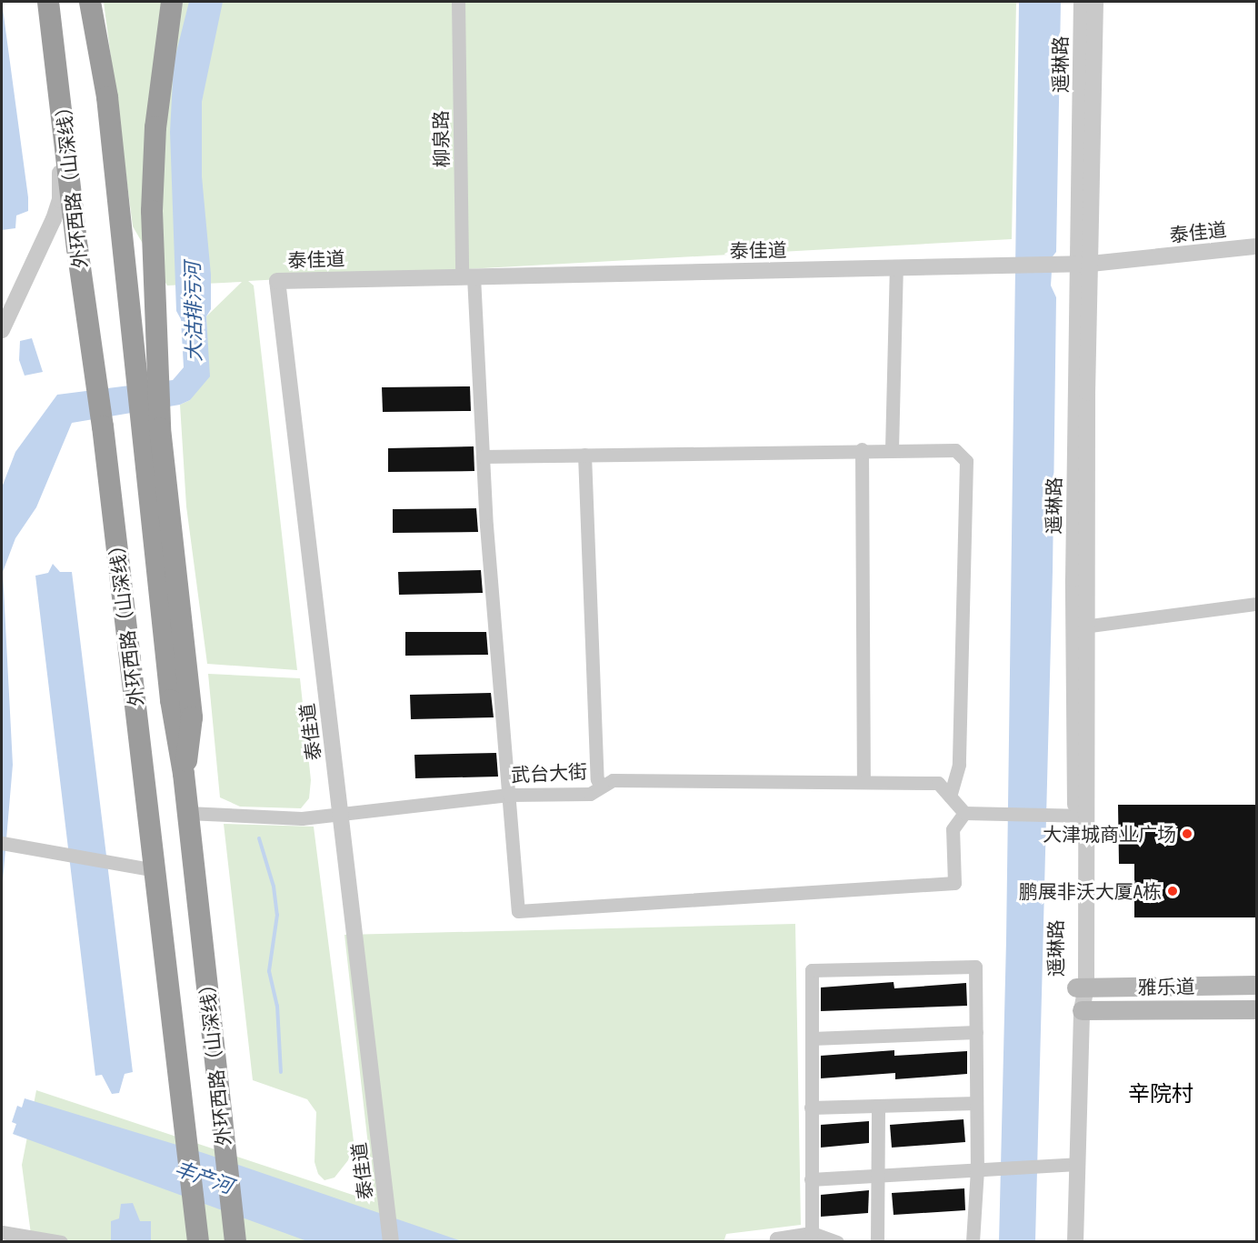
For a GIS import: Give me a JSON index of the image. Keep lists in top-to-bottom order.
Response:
{
  "streets": {
    "highway": ["外环西路（山深线）"],
    "main road": ["雅乐道"],
    "street": [
      "遥琳路",
      "柳泉路",
      "泰佳道",
      "武台大街"
    ]
  },
  "crossings": [
    ["遥琳路", "泰佳道"],
    ["遥琳路", "雅乐道"],
    ["柳泉路", "泰佳道"],
    ["柳泉路", "武台大街"],
    ["外环西路（山深线）", "武台大街"],
    ["泰佳道", "武台大街"]
  ],
  "districts": ["辛院村"],
  "water": ["大沽排污河", "丰产河"],
  "places": ["大津城商业广场", "鹏展非沃大厦A栋"]
}
